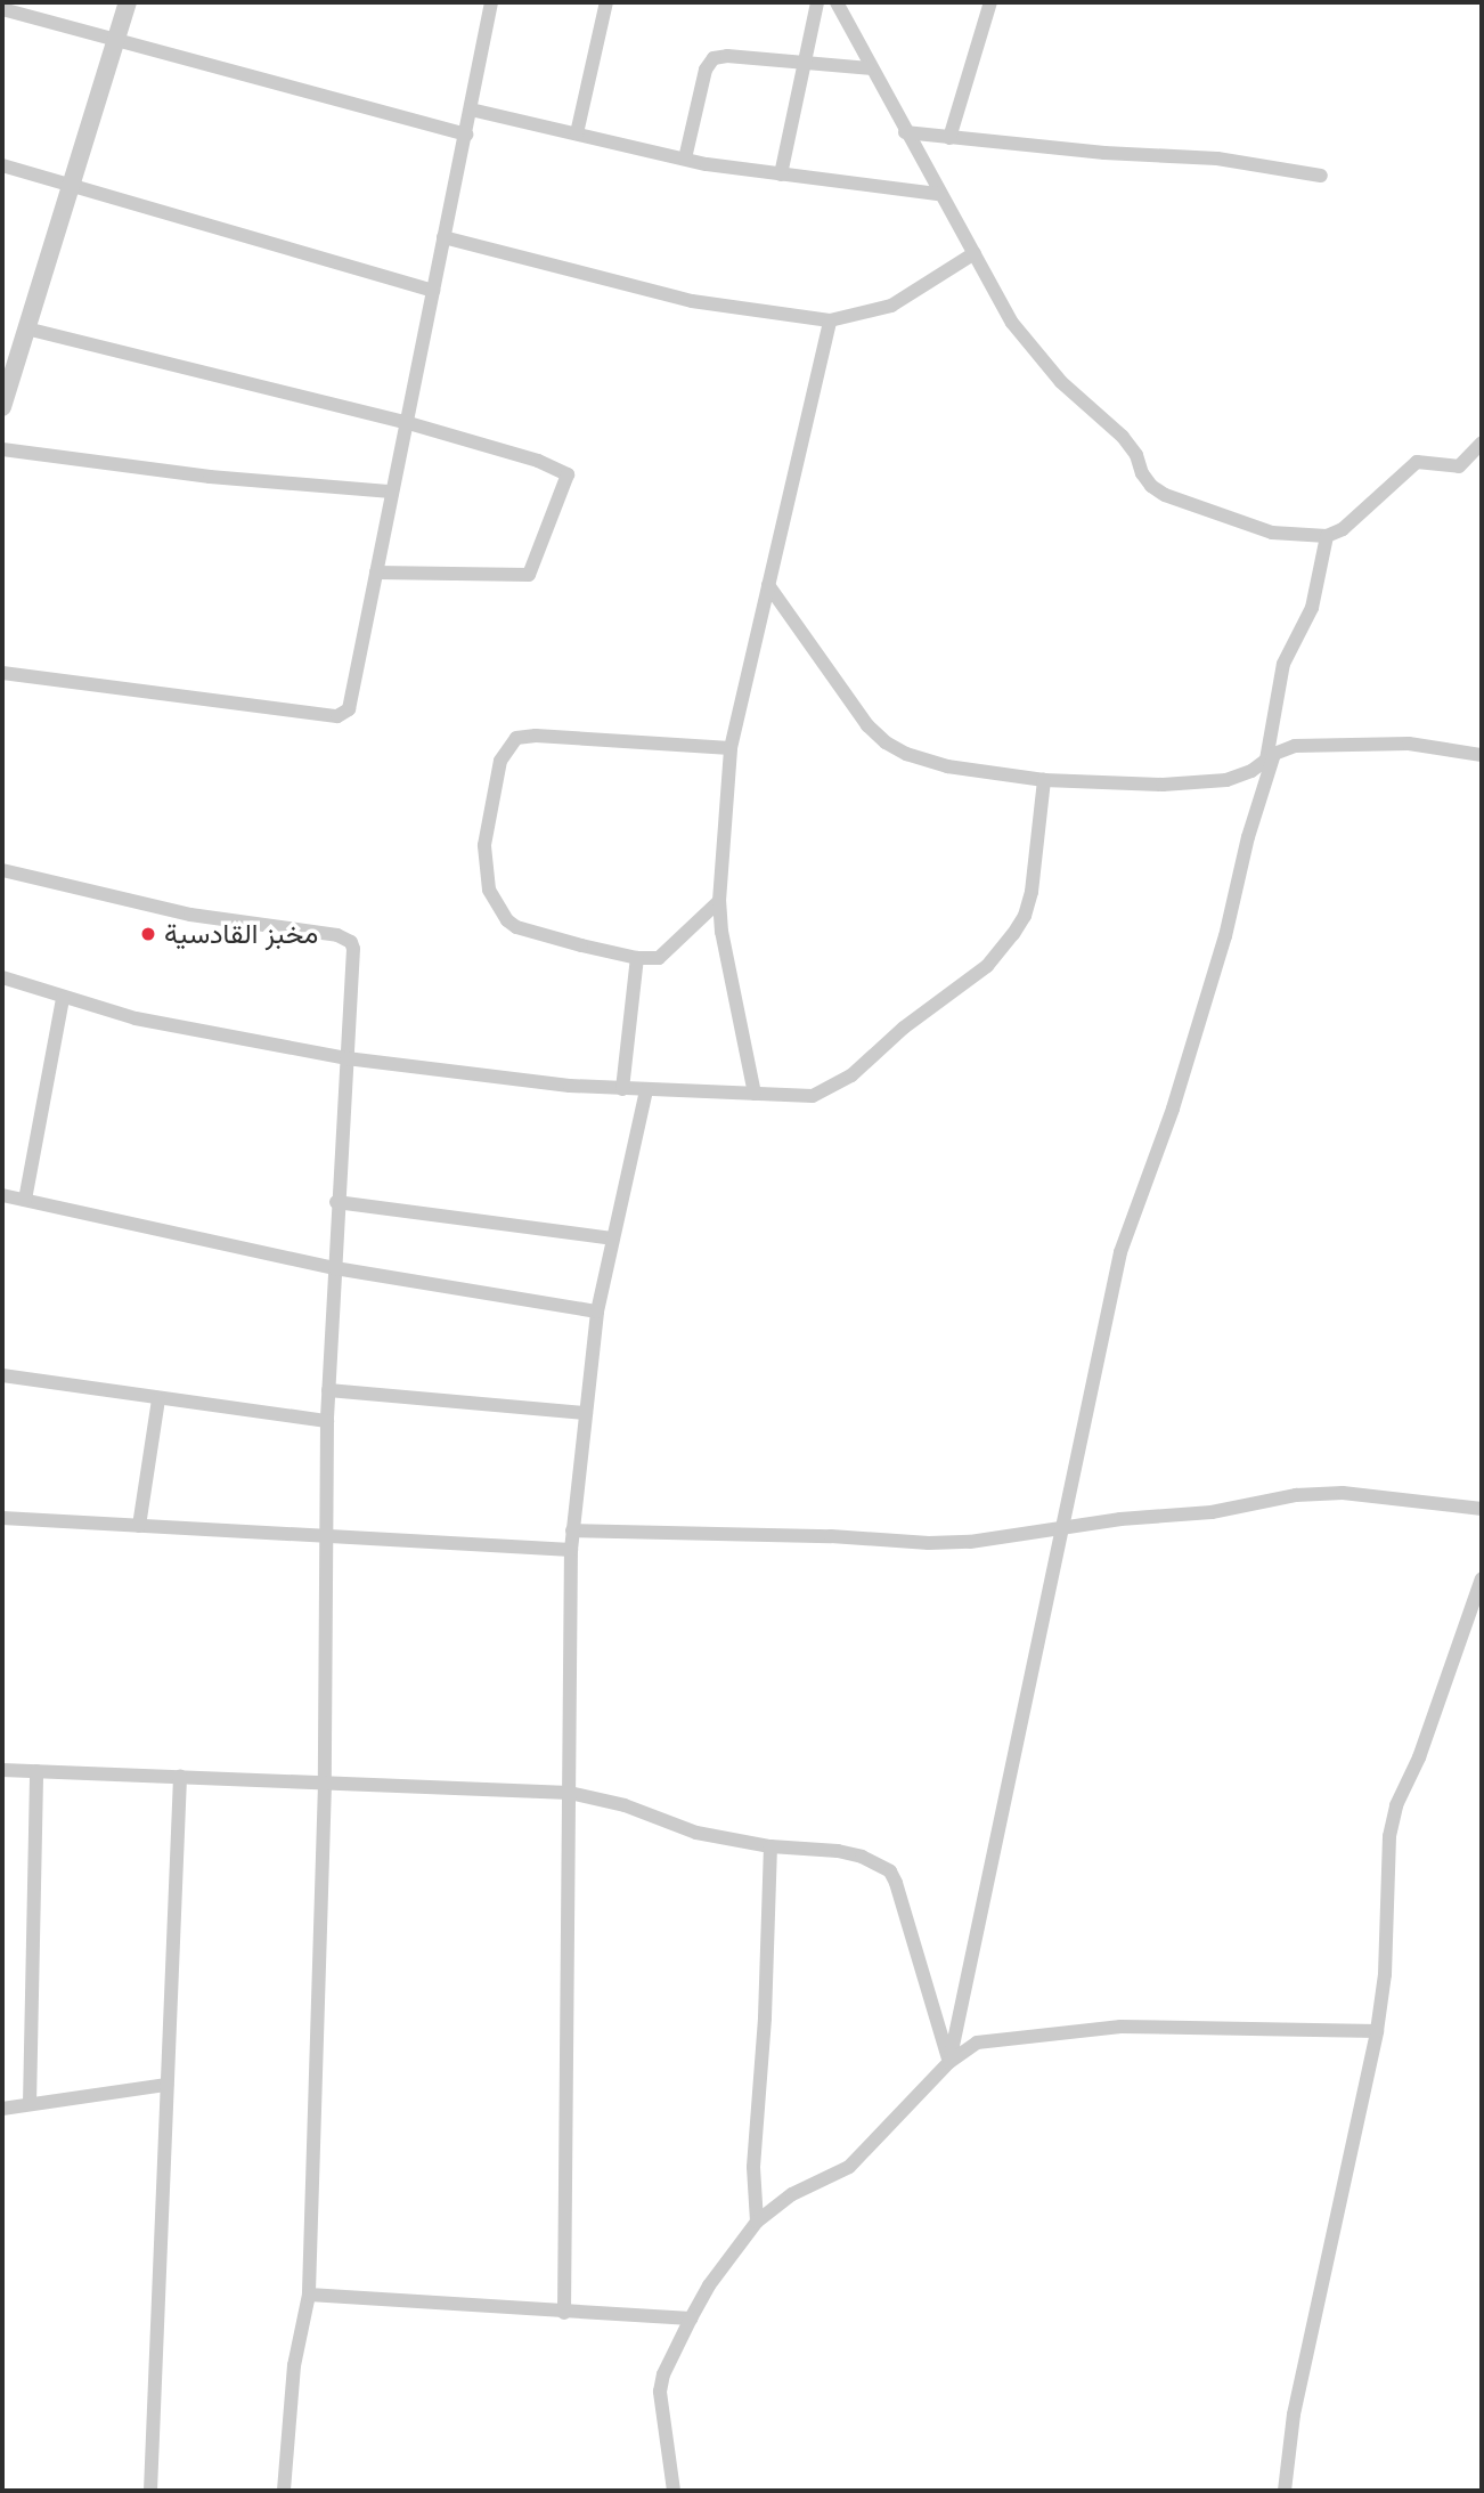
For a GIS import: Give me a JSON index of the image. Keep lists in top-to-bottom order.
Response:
{
  "places": ["مخبز القادسية"]
}
